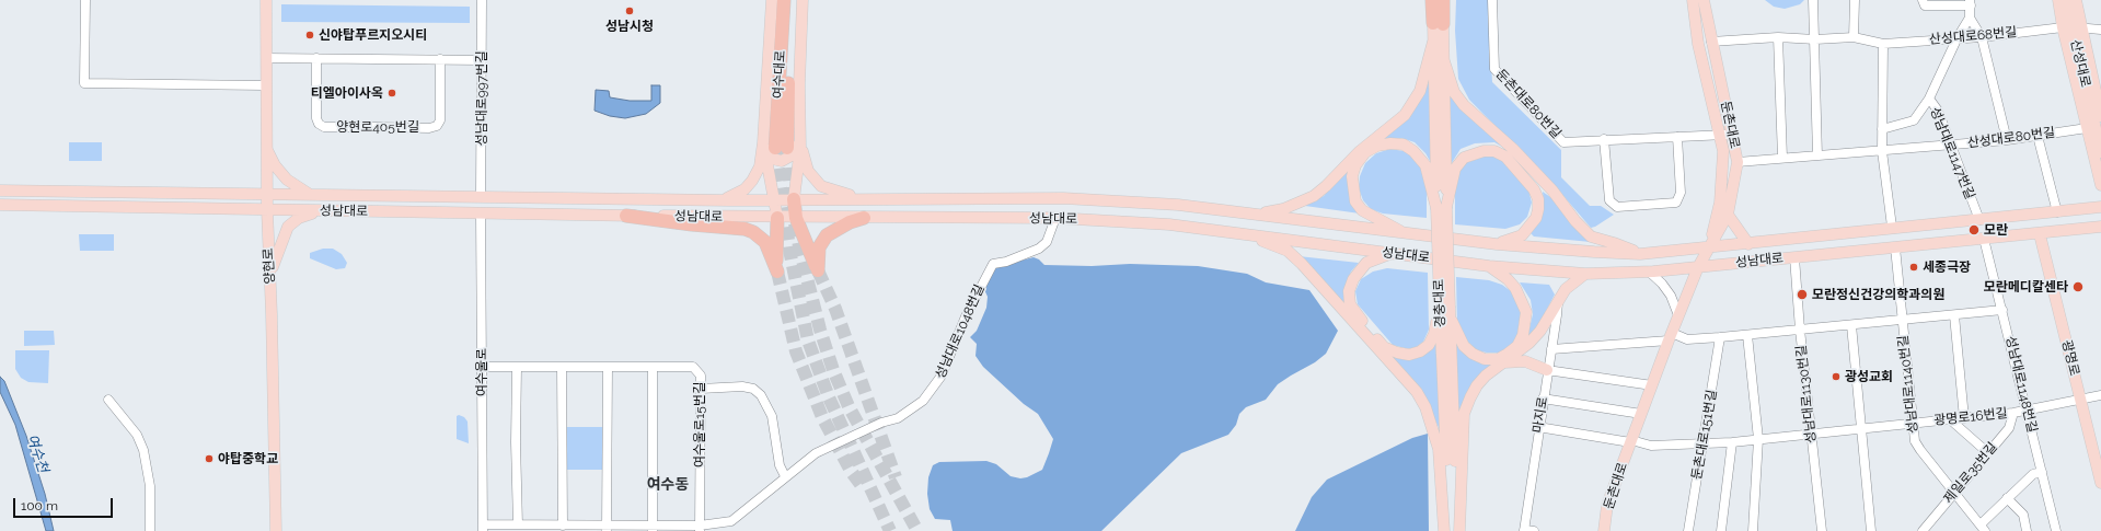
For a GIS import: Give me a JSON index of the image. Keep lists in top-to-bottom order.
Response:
{
  "streets": {
    "highway": ["여수대로"],
    "main road": [
      "산성대로",
      "둔촌대로",
      "성남대로",
      "양현로",
      "경충대로",
      "광명로"
    ],
    "street": [
      "산성대로68번길",
      "성남대로997번길",
      "둔촌대로80번길",
      "양현로405번길",
      "산성대로80번길",
      "성남대로1147번길",
      "성남대로1048번길",
      "여수울로",
      "성남대로1140번길",
      "성남대로1148번길",
      "성남대로1130번길",
      "마지로",
      "광명로16번길",
      "여수울로15번길",
      "둔촌대로151번길",
      "제일로35번길"
    ]
  },
  "crossings": [
    ["산성대로68번길", "둔촌대로"],
    ["산성대로68번길", "성남대로1147번길"],
    ["성남대로997번길", "성남대로"],
    ["둔촌대로80번길", "둔촌대로"],
    ["둔촌대로", "산성대로80번길"],
    ["둔촌대로", "성남대로"],
    ["둔촌대로", "광명로16번길"],
    ["산성대로80번길", "성남대로1147번길"],
    ["성남대로1147번길", "성남대로"],
    ["성남대로", "양현로"],
    ["성남대로", "성남대로1048번길"],
    ["성남대로", "광명로"],
    ["성남대로", "여수울로"],
    ["성남대로", "성남대로1140번길"],
    ["성남대로", "성남대로1148번길"],
    ["성남대로", "성남대로1130번길"],
    ["성남대로1048번길", "여수울로"],
    ["성남대로1048번길", "여수울로15번길"],
    ["광명로", "광명로16번길"],
    ["여수울로", "여수울로15번길"],
    ["성남대로1140번길", "성남대로1148번길"],
    ["성남대로1140번길", "광명로16번길"],
    ["성남대로1140번길", "제일로35번길"],
    ["성남대로1148번길", "광명로16번길"],
    ["성남대로1130번길", "광명로16번길"],
    ["광명로16번길", "둔촌대로151번길"],
    ["광명로16번길", "제일로35번길"]
  ],
  "districts": ["여수동"],
  "water": ["여수천"],
  "places": [
    "성남시청",
    "신야탑푸르지오시티",
    "티엘아이사옥",
    "모란",
    "세종극장",
    "모란메디칼센타",
    "모란정신건강의학과의원",
    "광성교회",
    "야탑중학교"
  ],
  "scale_bar": "100 m"
}
